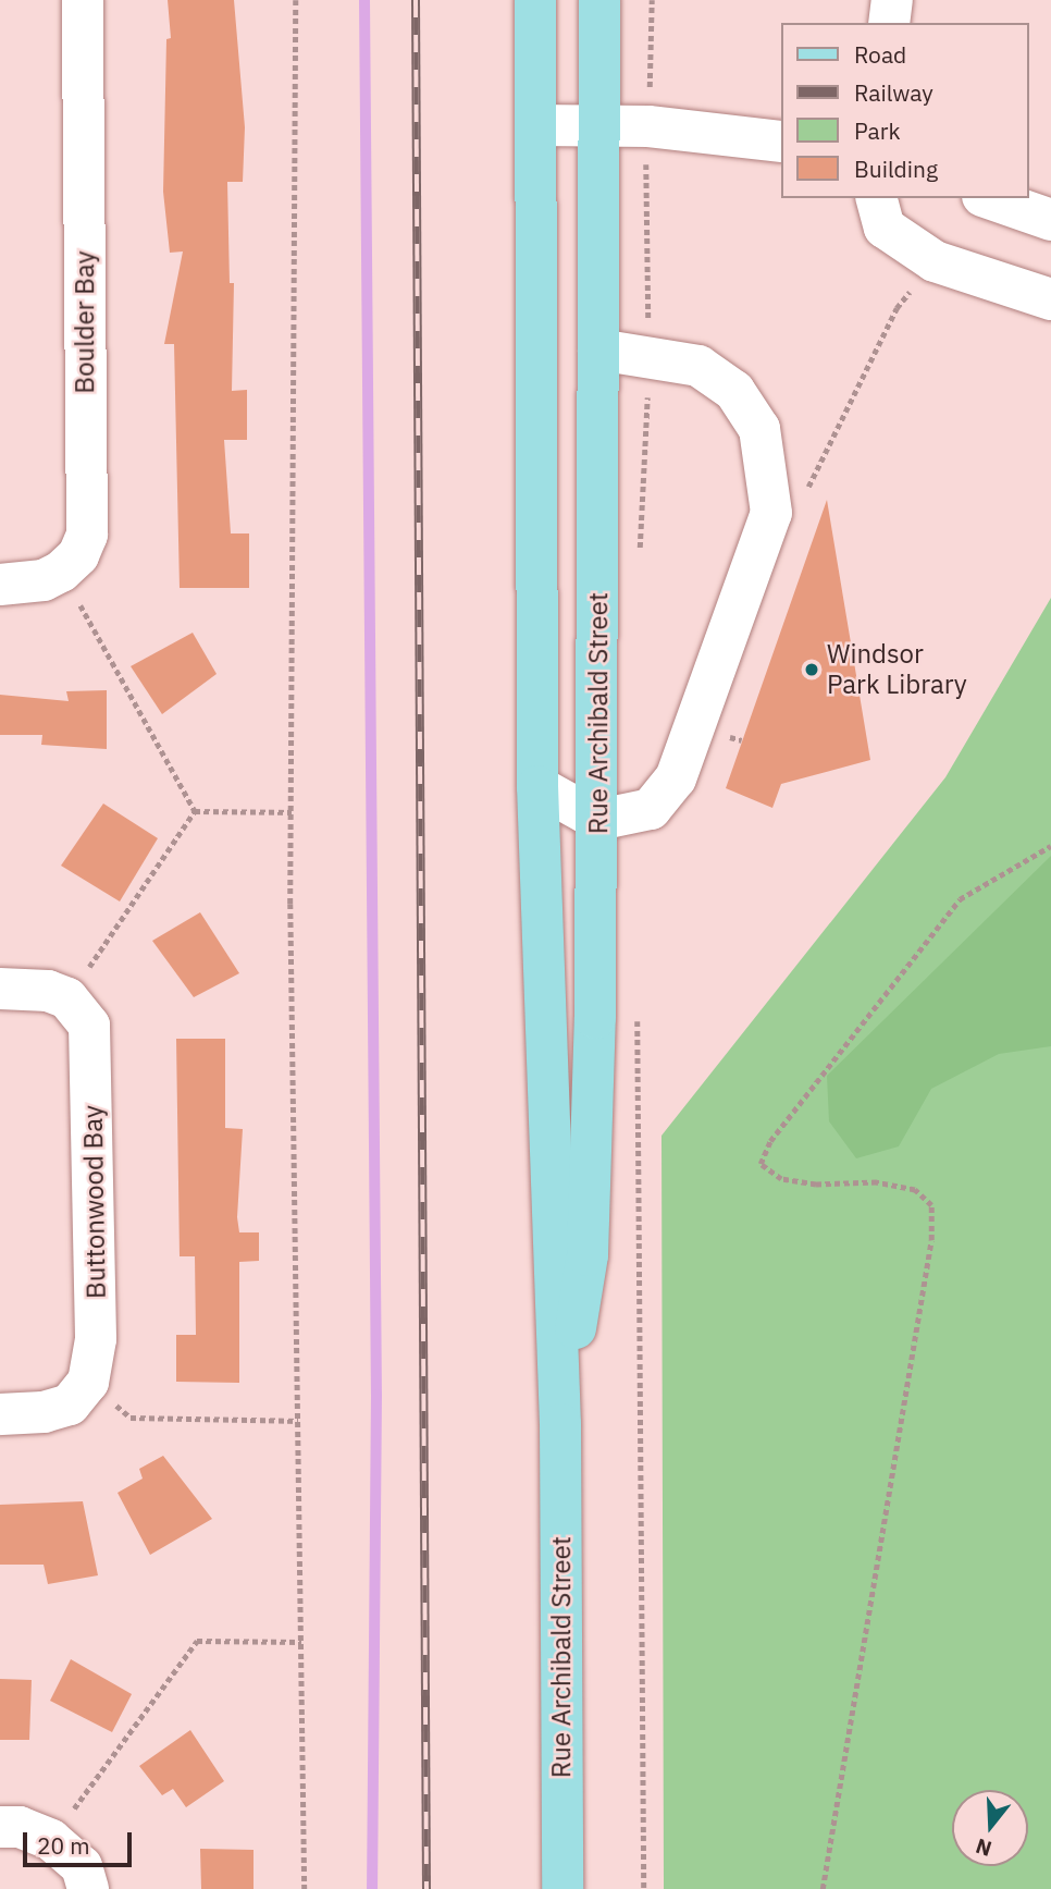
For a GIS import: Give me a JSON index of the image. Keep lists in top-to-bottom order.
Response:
{
  "streets": {
    "main road": ["Rue Archibald Street"],
    "street": ["Boulder Bay", "Buttonwood Bay"]
  },
  "places": ["Windsor Park Library"],
  "legend": [
    "Road",
    "Railway",
    "Park",
    "Building"
  ],
  "scale_bar": "20 m",
  "north": "bottom"
}
